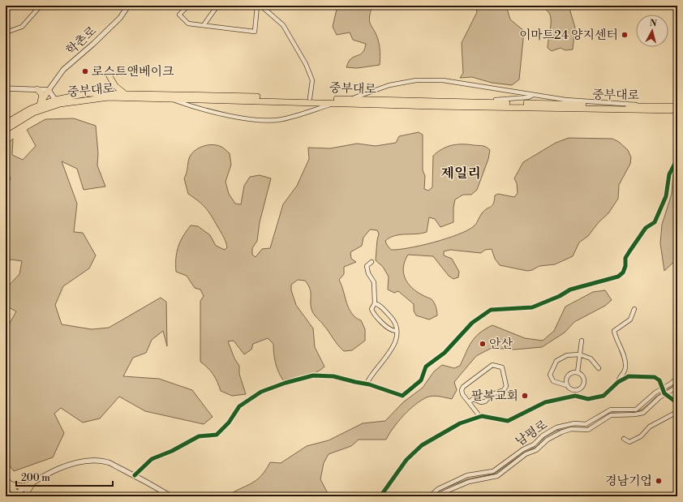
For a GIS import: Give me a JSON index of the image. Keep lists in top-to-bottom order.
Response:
{
  "streets": {
    "main road": ["중부대로"],
    "street": ["학촌로", "남평로"]
  },
  "districts": ["제일리"],
  "places": [
    "이마트24 양지센터",
    "로스트앤베이크",
    "안산",
    "팔복교회",
    "경남기업"
  ],
  "scale_bar": "200 m",
  "north": "top"
}
